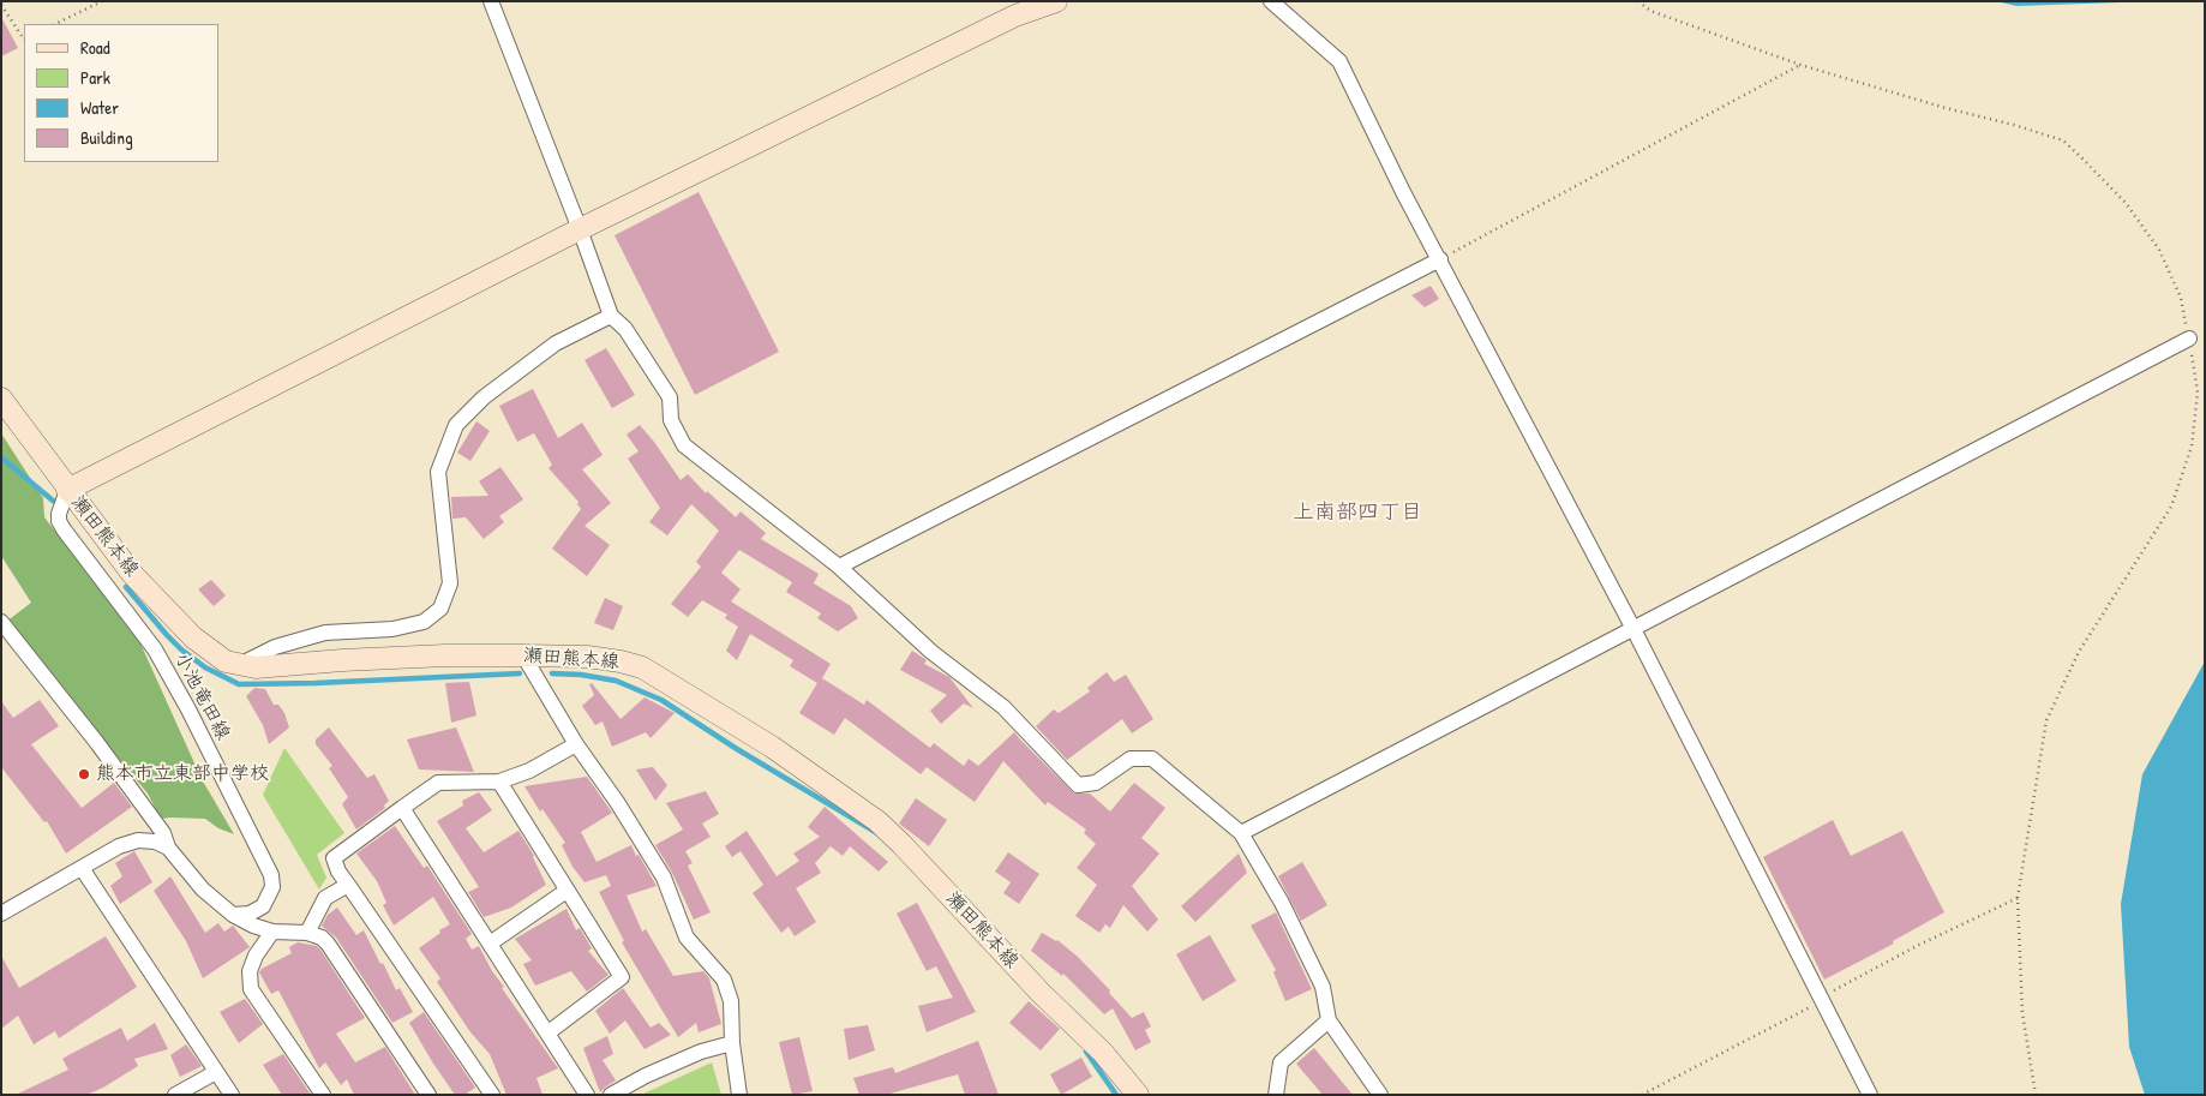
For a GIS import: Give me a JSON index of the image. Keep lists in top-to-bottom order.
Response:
{
  "streets": {
    "main road": ["瀬田熊本線"],
    "street": ["小池竜田線"]
  },
  "crossings": [
    ["瀬田熊本線", "小池竜田線"]
  ],
  "districts": ["上南部四丁目"],
  "places": ["熊本市立東部中学校"],
  "legend": [
    "Road",
    "Park",
    "Water",
    "Building"
  ]
}
